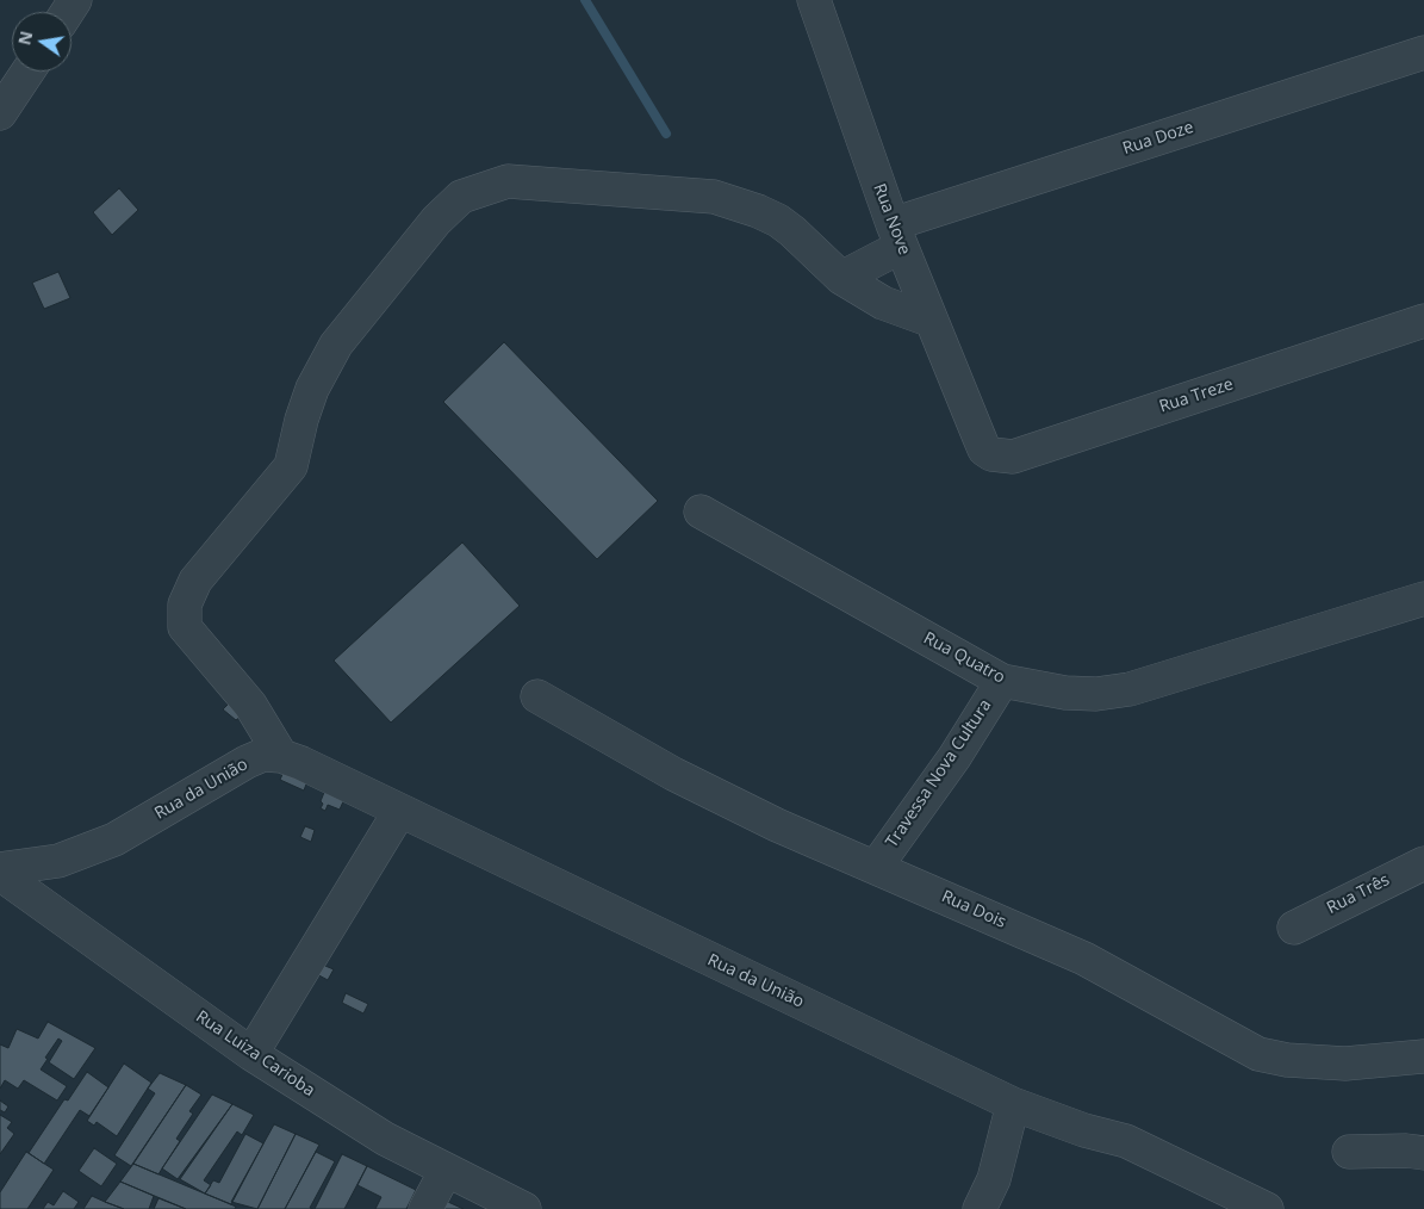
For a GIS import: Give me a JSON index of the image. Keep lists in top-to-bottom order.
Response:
{
  "streets": {
    "street": [
      "Rua Doze",
      "Rua Nove",
      "Rua Treze",
      "Rua Quatro",
      "Travessa Nova Cultura",
      "Rua da União",
      "Rua Três",
      "Rua Dois",
      "Rua Luiza Carioba"
    ]
  },
  "crossings": [
    ["Rua Doze", "Rua Nove"],
    ["Rua Nove", "Rua Treze"],
    ["Rua Quatro", "Travessa Nova Cultura"],
    ["Travessa Nova Cultura", "Rua Dois"]
  ],
  "north": "left"
}
